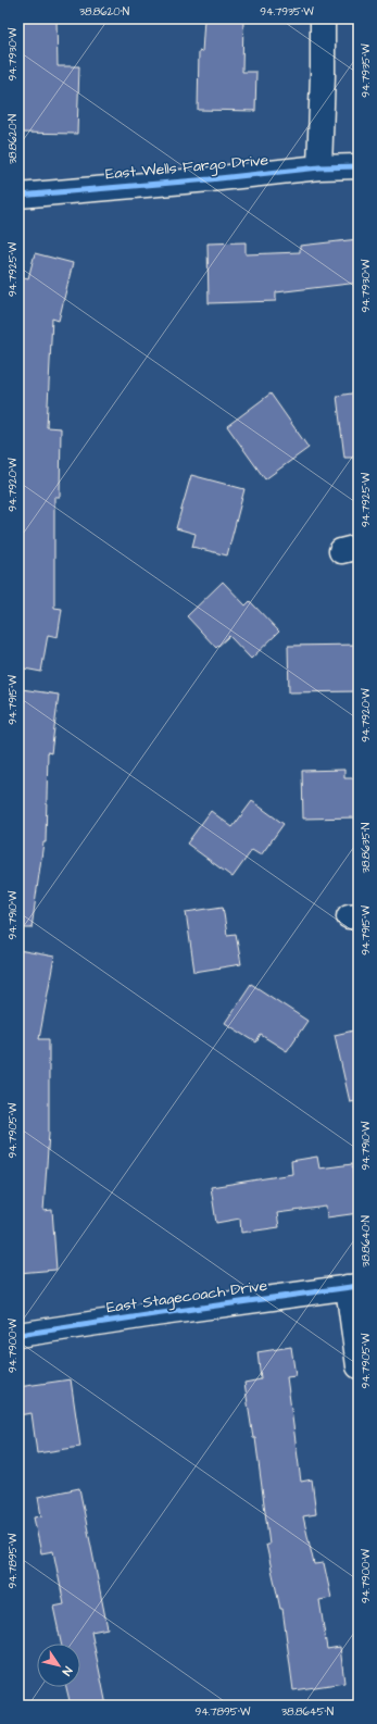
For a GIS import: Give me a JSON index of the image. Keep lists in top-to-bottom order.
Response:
{
  "streets": {
    "street": ["East Wells Fargo Drive", "East Stagecoach Drive"]
  },
  "north": "bottom right",
  "coordinates": [
    "38.8620°N",
    "94.7935°W",
    "94.7930°W",
    "94.7925°W",
    "94.7920°W",
    "94.7915°W",
    "38.8635°N",
    "94.7910°W",
    "94.7905°W",
    "38.8640°N",
    "94.7900°W",
    "94.7895°W",
    "38.8645°N"
  ]
}
